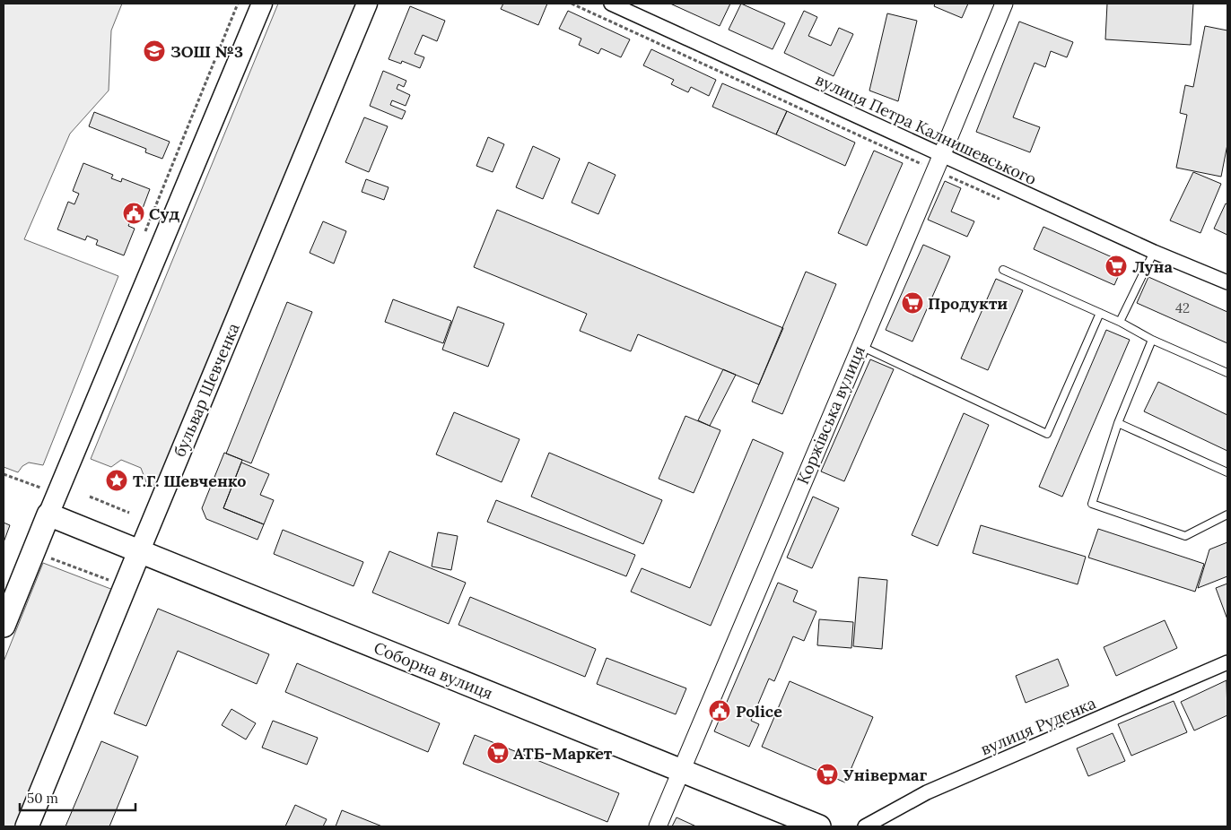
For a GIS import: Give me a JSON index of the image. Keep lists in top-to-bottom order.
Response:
{
  "streets": {
    "main road": ["бульвар Шевченка", "Соборна вулиця"],
    "street": ["вулиця Петра Калнишевського", "Коржівська вулиця", "вулиця Руденка"]
  },
  "crossings": [
    ["вулиця Петра Калнишевського", "Коржівська вулиця"],
    ["бульвар Шевченка", "Соборна вулиця"],
    ["Коржівська вулиця", "Соборна вулиця"]
  ],
  "places": {
    "school or university": ["ЗОШ №3"],
    "public building": ["Суд", "Police"],
    "supermarket": [
      "Луна",
      "Продукти",
      "АТБ-Маркет",
      "Універмаг"
    ],
    "place": ["Т.Г. Шевченко"]
  },
  "house_numbers": ["42"],
  "scale_bar": "50 m"
}
